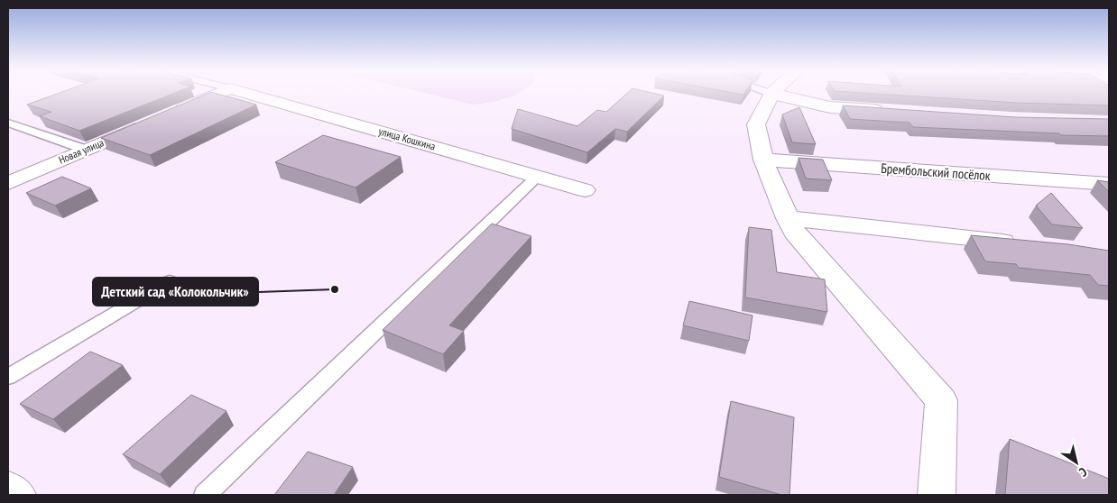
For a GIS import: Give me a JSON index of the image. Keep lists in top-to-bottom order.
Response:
{
  "streets": {
    "street": ["улица Кошкина", "Новая улица", "Брембольский посёлок"]
  },
  "places": ["Детский сад «Колокольчик»"],
  "north": "bottom right"
}
